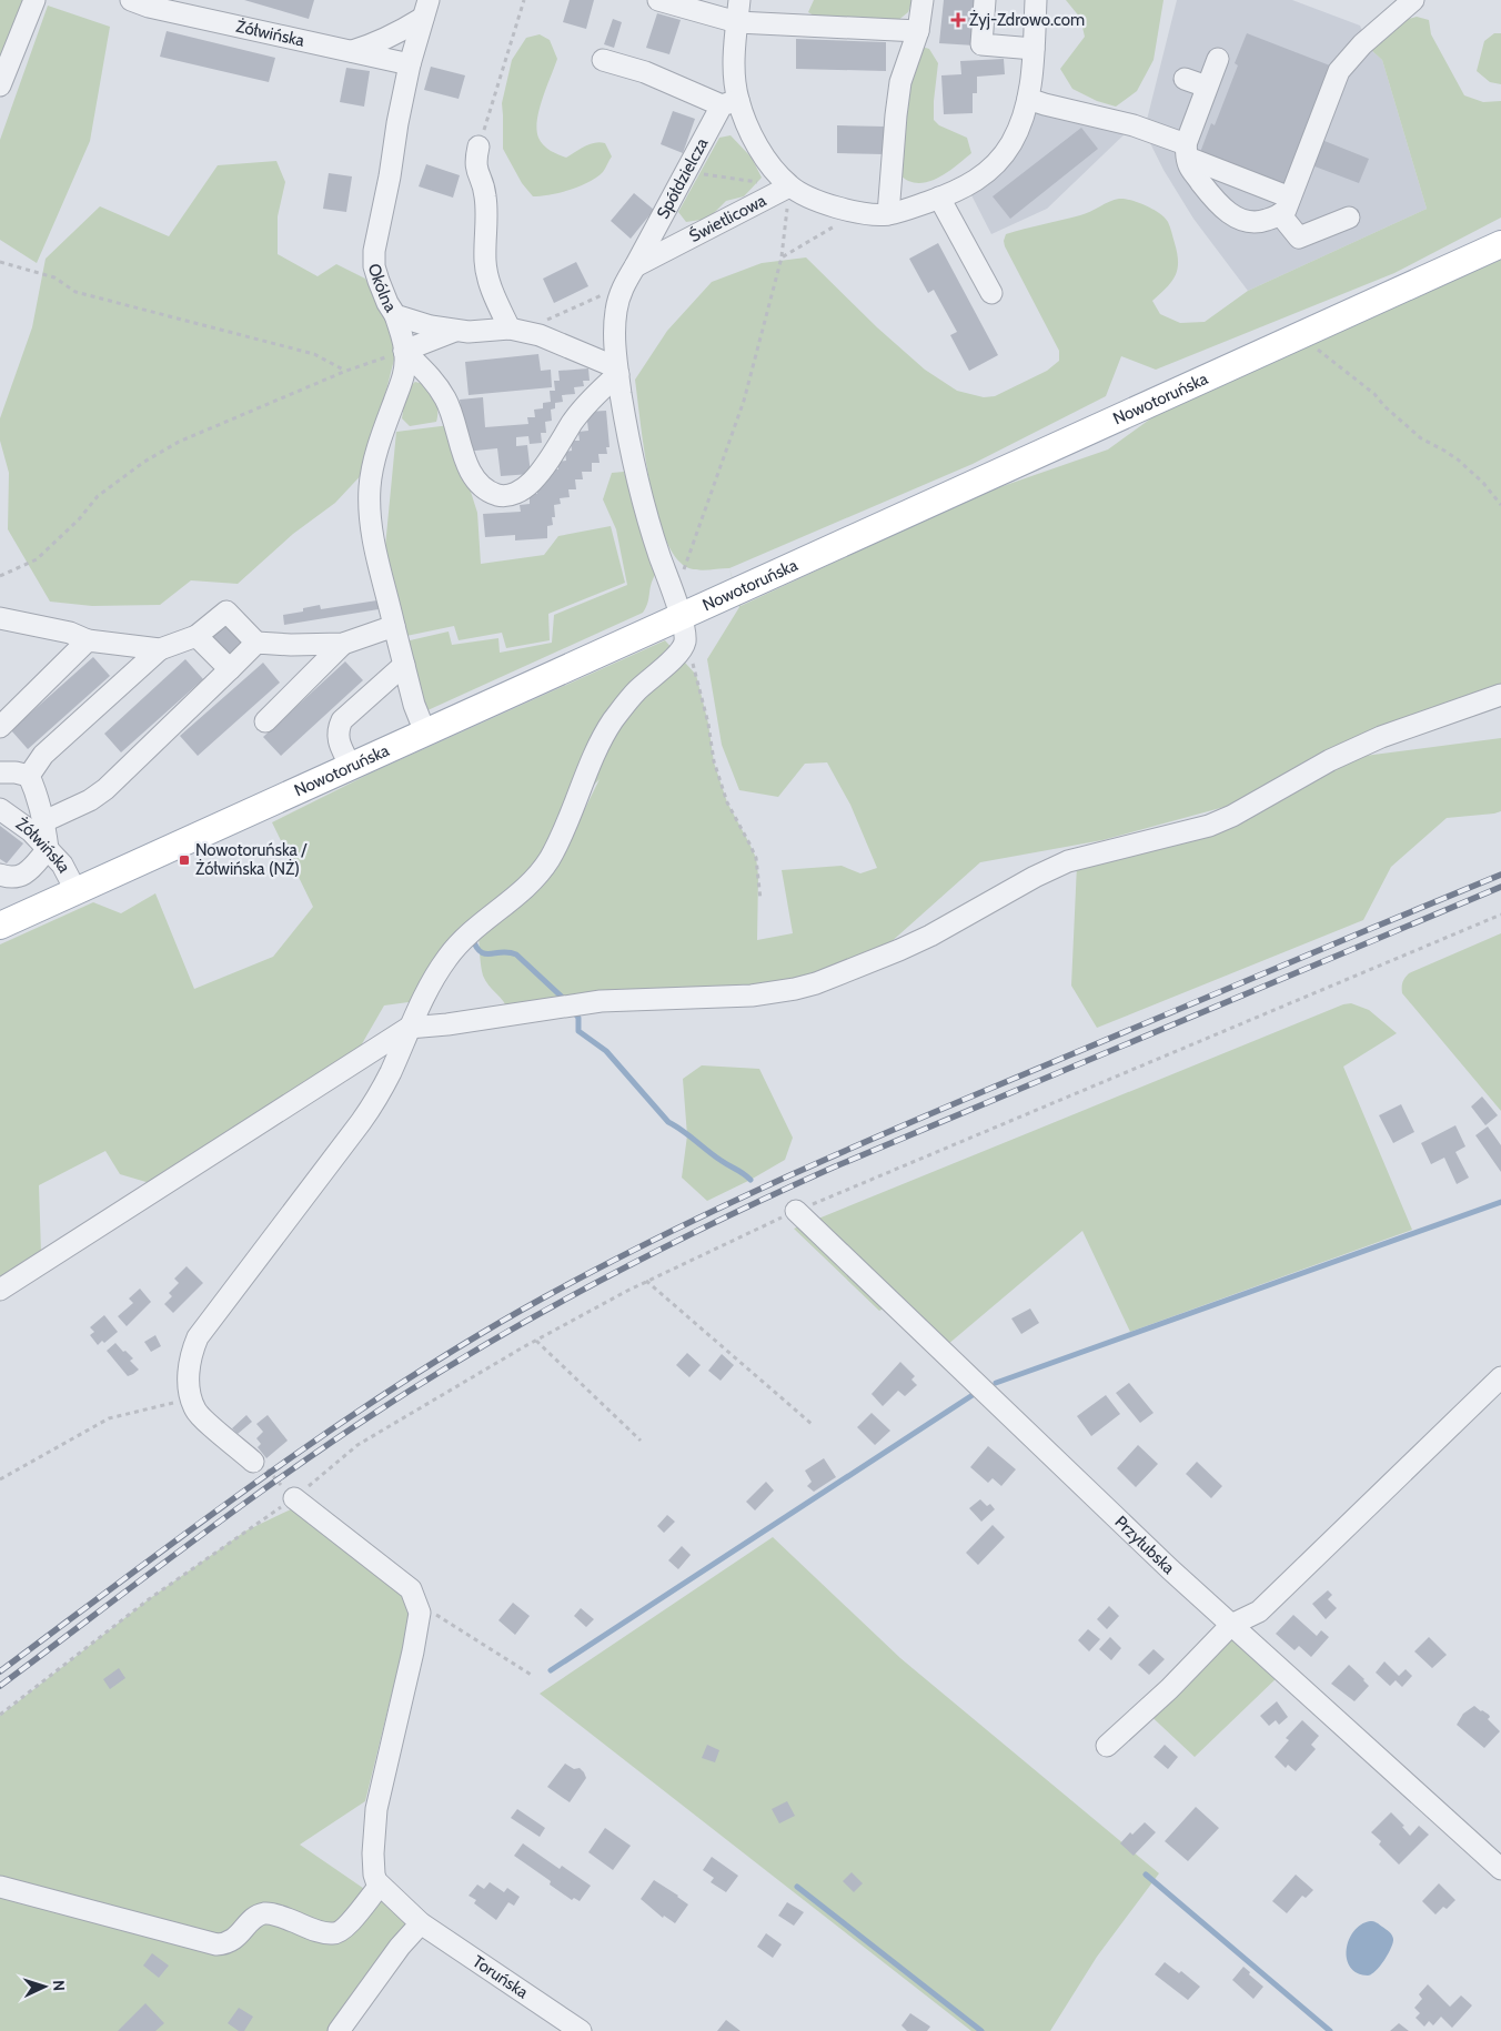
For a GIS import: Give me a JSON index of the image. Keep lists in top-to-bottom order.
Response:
{
  "streets": {
    "main road": ["Nowotoruńska"],
    "street": [
      "Żółwińska",
      "Spółdzielcza",
      "Świetlicowa",
      "Okólna",
      "Przyłubska",
      "Toruńska"
    ]
  },
  "crossings": [
    ["Żółwińska", "Okólna"],
    ["Żółwińska", "Nowotoruńska"],
    ["Spółdzielcza", "Świetlicowa"]
  ],
  "places": {
    "health": ["Żyj-Zdrowo.com"],
    "transit": ["Nowotoruńska / Żółwińska (NŻ)"]
  },
  "north": "right"
}
